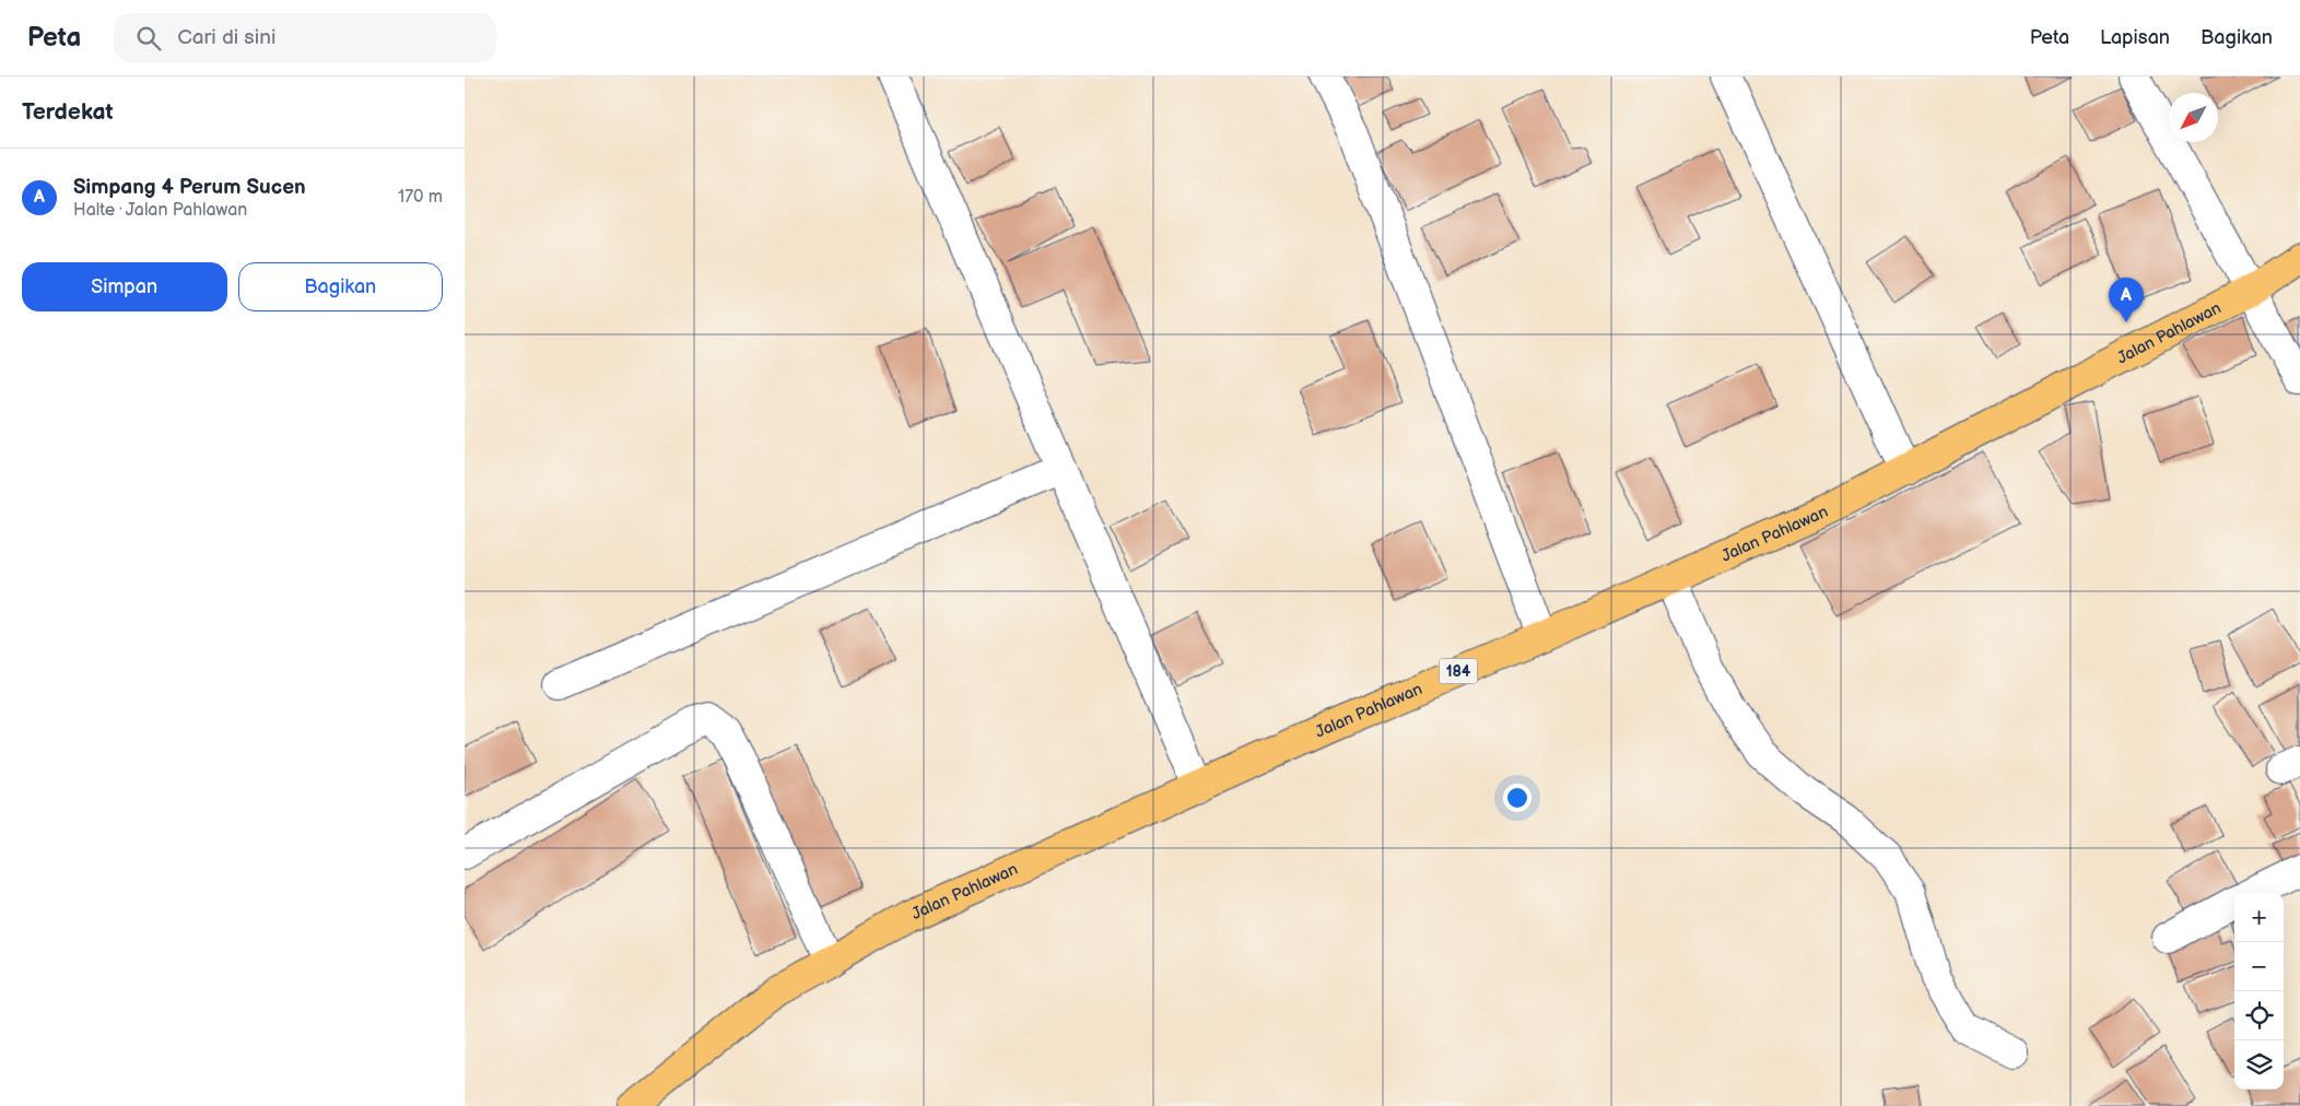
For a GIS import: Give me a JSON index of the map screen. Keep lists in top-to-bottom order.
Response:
{
  "streets": {
    "main road": ["Jalan Pahlawan", "184"]
  },
  "north": "bottom left",
  "page": {
    "header": "Peta",
    "search": "Cari di sini",
    "nav": ["Peta", "Lapisan", "Bagikan"],
    "heading": "Terdekat",
    "list": [
      {
        "mark": "A",
        "name": "Simpang 4 Perum Sucen",
        "note": "Halte · Jalan Pahlawan",
        "value": "170 m"
      }
    ],
    "buttons": ["Simpan", "Bagikan"],
    "pins": "A",
    "map_buttons": ["+", "−"]
  }
}
